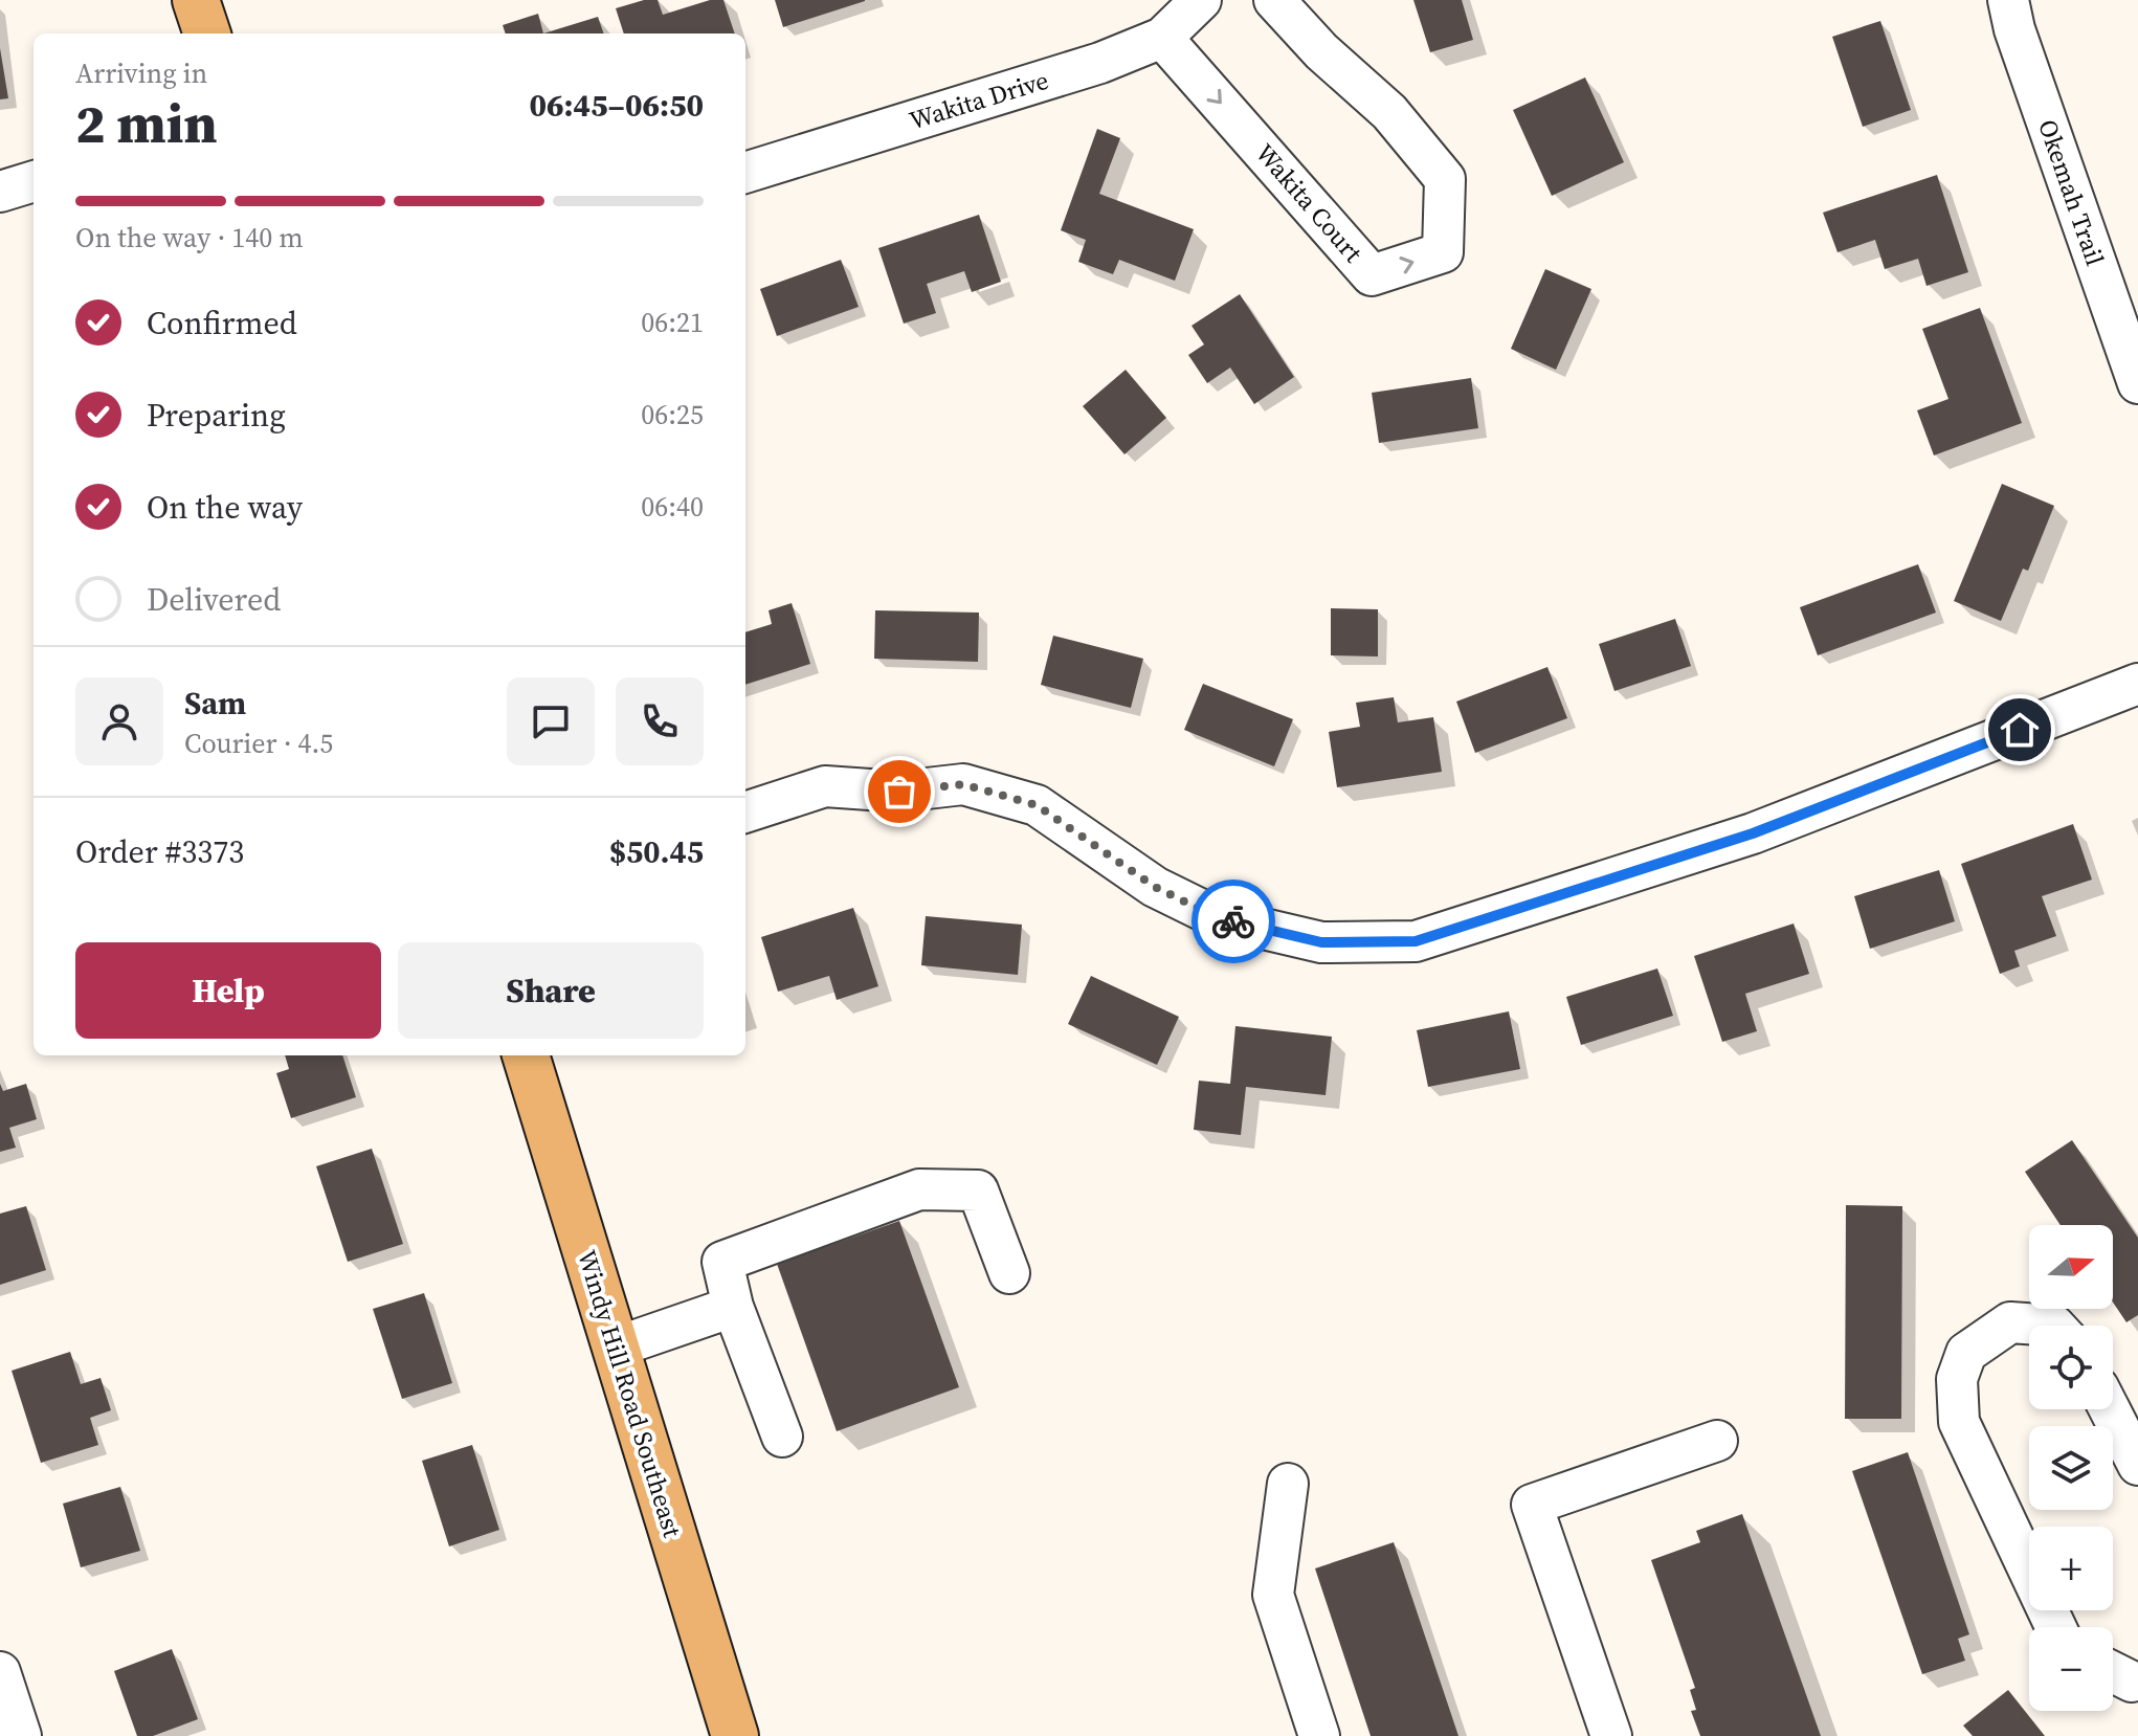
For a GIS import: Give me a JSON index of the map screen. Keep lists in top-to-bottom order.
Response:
{
  "streets": {
    "main road": ["Windy Hill Road Southeast"],
    "street": ["Wakita Drive", "Okemah Trail", "Wakita Court"]
  },
  "crossings": [
    ["Wakita Drive", "Wakita Court"]
  ],
  "north": "right",
  "page": {
    "heading": ["2 min", "Arriving in", "06:45–06:50"],
    "panel": [
      "Sam",
      "Courier · 4.5",
      "Order #3373",
      "$50.45"
    ],
    "bar": "On the way · 140 m",
    "list": [
      ["Confirmed", "06:21"],
      ["Preparing", "06:25"],
      ["On the way", "06:40"],
      "Delivered"
    ],
    "buttons": ["Help", "Share"],
    "map_buttons": ["+", "−"]
  }
}
